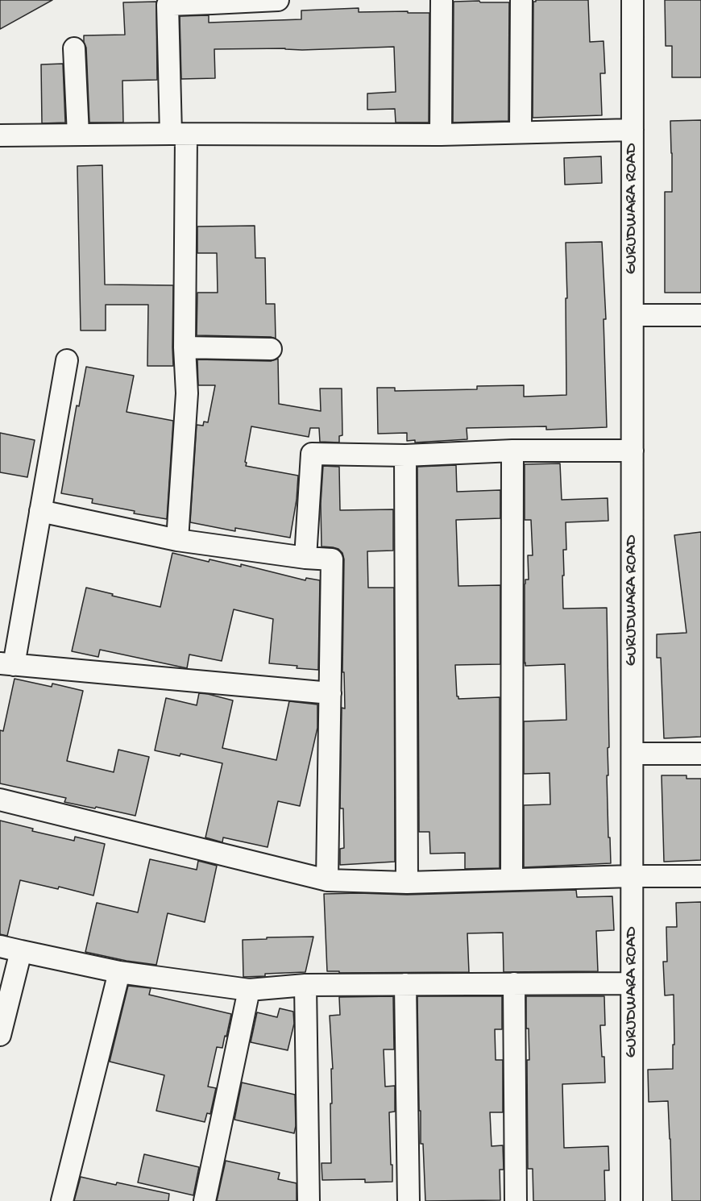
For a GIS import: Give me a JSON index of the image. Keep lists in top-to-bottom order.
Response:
{
  "streets": {
    "street": ["GURUDWARA ROAD"]
  }
}
